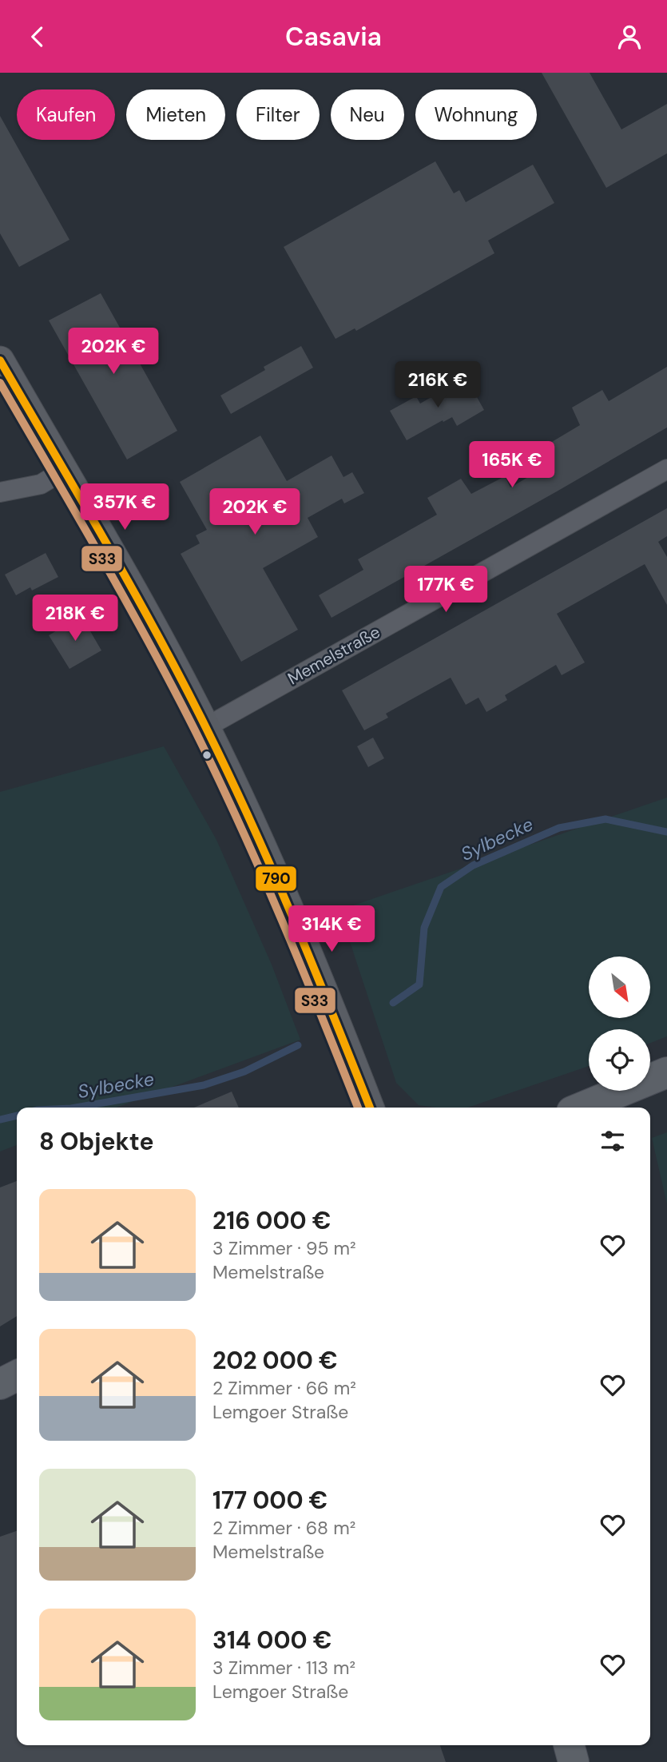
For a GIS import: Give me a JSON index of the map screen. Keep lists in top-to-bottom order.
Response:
{
  "streets": {
    "street": ["Memelstraße"]
  },
  "water": ["Sylbecke"],
  "lines": ["transit line 790", "transit line S33"],
  "north": "bottom right",
  "page": {
    "header": "Casavia",
    "chip": [
      "Kaufen",
      "Mieten",
      "Filter",
      "Neu",
      "Wohnung"
    ],
    "price": [
      "202K €",
      "216K €",
      "165K €",
      "357K €",
      "202K €",
      "177K €",
      "218K €",
      "314K €"
    ],
    "heading": "8 Objekte",
    "list": [
      {
        "name": "216 000 €",
        "note": "3 Zimmer · 95 m² · Memelstraße"
      },
      {
        "name": "202 000 €",
        "note": "2 Zimmer · 66 m² · Lemgoer Straße"
      },
      {
        "name": "177 000 €",
        "note": "2 Zimmer · 68 m² · Memelstraße"
      },
      {
        "name": "314 000 €",
        "note": "3 Zimmer · 113 m² · Lemgoer Straße"
      }
    ]
  }
}
